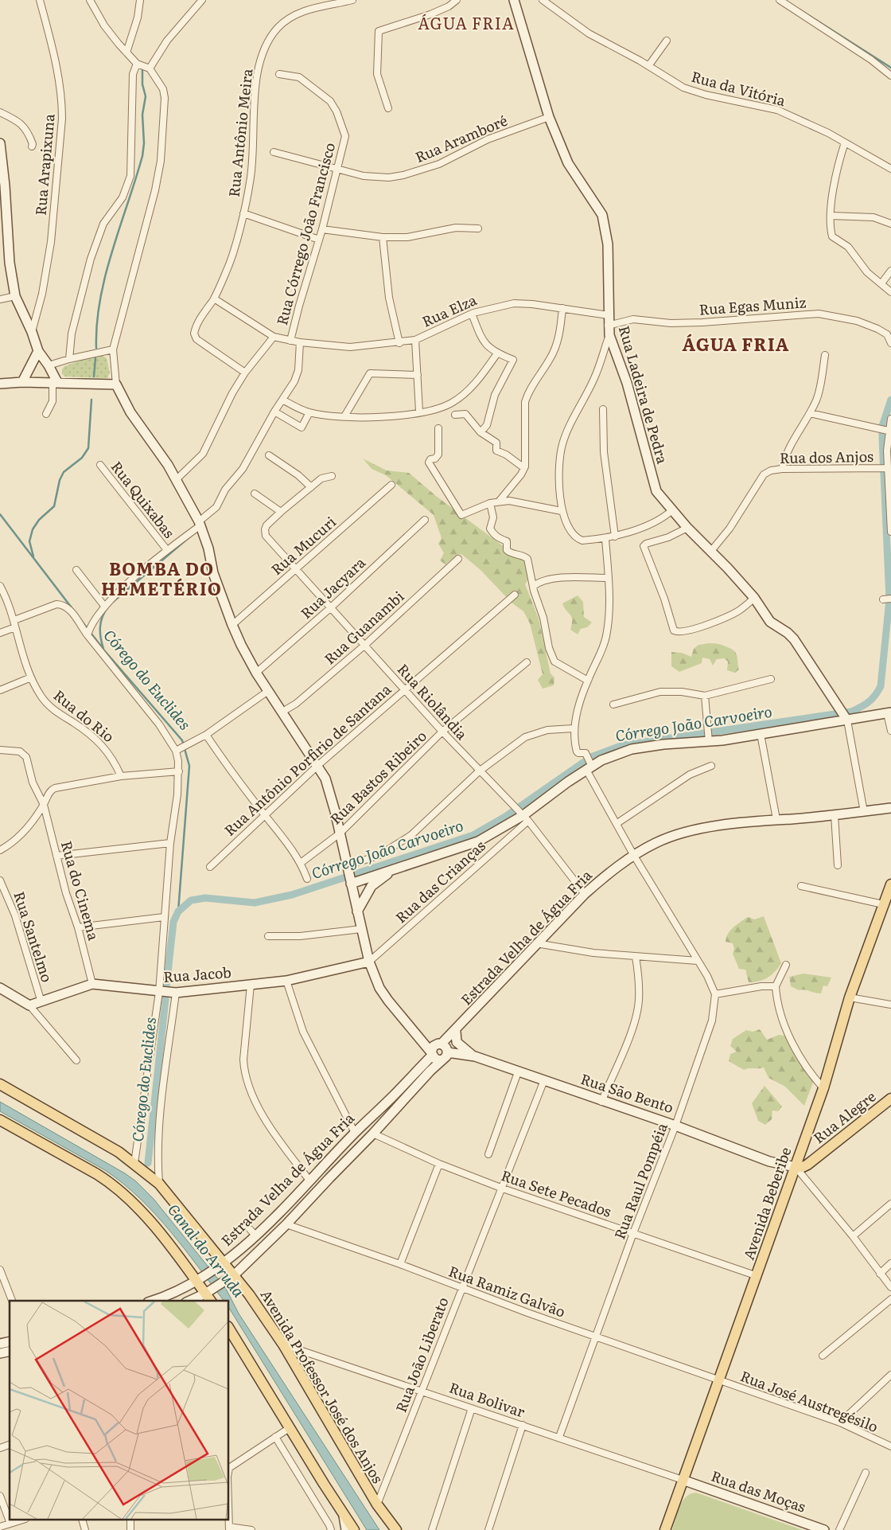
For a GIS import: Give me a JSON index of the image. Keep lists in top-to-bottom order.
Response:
{
  "streets": {
    "main road": [
      "Rua Ladeira de Pedra",
      "Estrada Velha de Água Fria",
      "Rua Jacob",
      "Rua São Bento",
      "Rua Alegre",
      "Avenida Beberibe",
      "Avenida Professor José dos Anjos",
      "Rua das Moças"
    ],
    "street": [
      "Rua da Vitória",
      "Rua Antônio Meira",
      "Rua Aramboré",
      "Rua Arapixuna",
      "Rua Córrego João Francisco",
      "Rua Egas Muniz",
      "Rua Elza",
      "Rua dos Anjos",
      "Rua Quixabas",
      "Rua Mucuri",
      "Rua Jacyara",
      "Rua Guanambi",
      "Rua Riolândia",
      "Rua do Rio",
      "Rua Antônio Porfirio de Santana",
      "Rua Bastos Ribeiro",
      "Rua das Crianças",
      "Rua do Cinema",
      "Rua Santelmo",
      "Rua Raul Pompéia",
      "Rua Sete Pecados",
      "Rua Ramiz Galvão",
      "Rua João Liberato",
      "Rua Bolivar",
      "Rua José Austregésilo"
    ]
  },
  "crossings": [
    ["Rua Aramboré", "Rua Córrego João Francisco"],
    ["Rua Aramboré", "Rua Ladeira de Pedra"],
    ["Rua Córrego João Francisco", "Rua Elza"],
    ["Rua Córrego João Francisco", "Rua Quixabas"],
    ["Rua Egas Muniz", "Rua Ladeira de Pedra"],
    ["Rua Elza", "Rua Ladeira de Pedra"],
    ["Rua Ladeira de Pedra", "Rua dos Anjos"],
    ["Rua Mucuri", "Rua Riolândia"],
    ["Rua Jacyara", "Rua Riolândia"],
    ["Rua Guanambi", "Rua Riolândia"],
    ["Rua Riolândia", "Rua Antônio Porfirio de Santana"],
    ["Rua Riolândia", "Rua Bastos Ribeiro"],
    ["Rua Riolândia", "Rua das Crianças"],
    ["Rua Riolândia", "Estrada Velha de Água Fria"],
    ["Rua das Crianças", "Rua Jacob"],
    ["Rua do Cinema", "Rua Jacob"],
    ["Rua Santelmo", "Rua Jacob"],
    ["Estrada Velha de Água Fria", "Rua São Bento"],
    ["Estrada Velha de Água Fria", "Rua Sete Pecados"],
    ["Estrada Velha de Água Fria", "Rua Ramiz Galvão"],
    ["Estrada Velha de Água Fria", "Avenida Professor José dos Anjos"],
    ["Rua São Bento", "Rua Alegre"],
    ["Rua São Bento", "Rua Raul Pompéia"],
    ["Rua São Bento", "Avenida Beberibe"],
    ["Rua São Bento", "Rua João Liberato"],
    ["Rua Alegre", "Avenida Beberibe"],
    ["Rua Raul Pompéia", "Rua Sete Pecados"],
    ["Rua Raul Pompéia", "Rua Ramiz Galvão"],
    ["Rua Raul Pompéia", "Rua Bolivar"],
    ["Rua Sete Pecados", "Avenida Beberibe"],
    ["Rua Sete Pecados", "Rua João Liberato"],
    ["Avenida Beberibe", "Rua Ramiz Galvão"],
    ["Avenida Beberibe", "Rua Bolivar"],
    ["Avenida Beberibe", "Rua José Austregésilo"],
    ["Avenida Beberibe", "Rua das Moças"],
    ["Rua Ramiz Galvão", "Rua João Liberato"],
    ["Rua Ramiz Galvão", "Rua José Austregésilo"],
    ["Rua João Liberato", "Avenida Professor José dos Anjos"],
    ["Rua João Liberato", "Rua Bolivar"],
    ["Avenida Professor José dos Anjos", "Rua Bolivar"],
    ["Rua Bolivar", "Rua das Moças"]
  ],
  "districts": ["ÁGUA FRIA", "ÁGUA FRIA", "BOMBA DO HEMETÉRIO"],
  "water": ["Córego do Euclides", "Córrego João Carvoeiro", "Canal do Arruda"]
}
